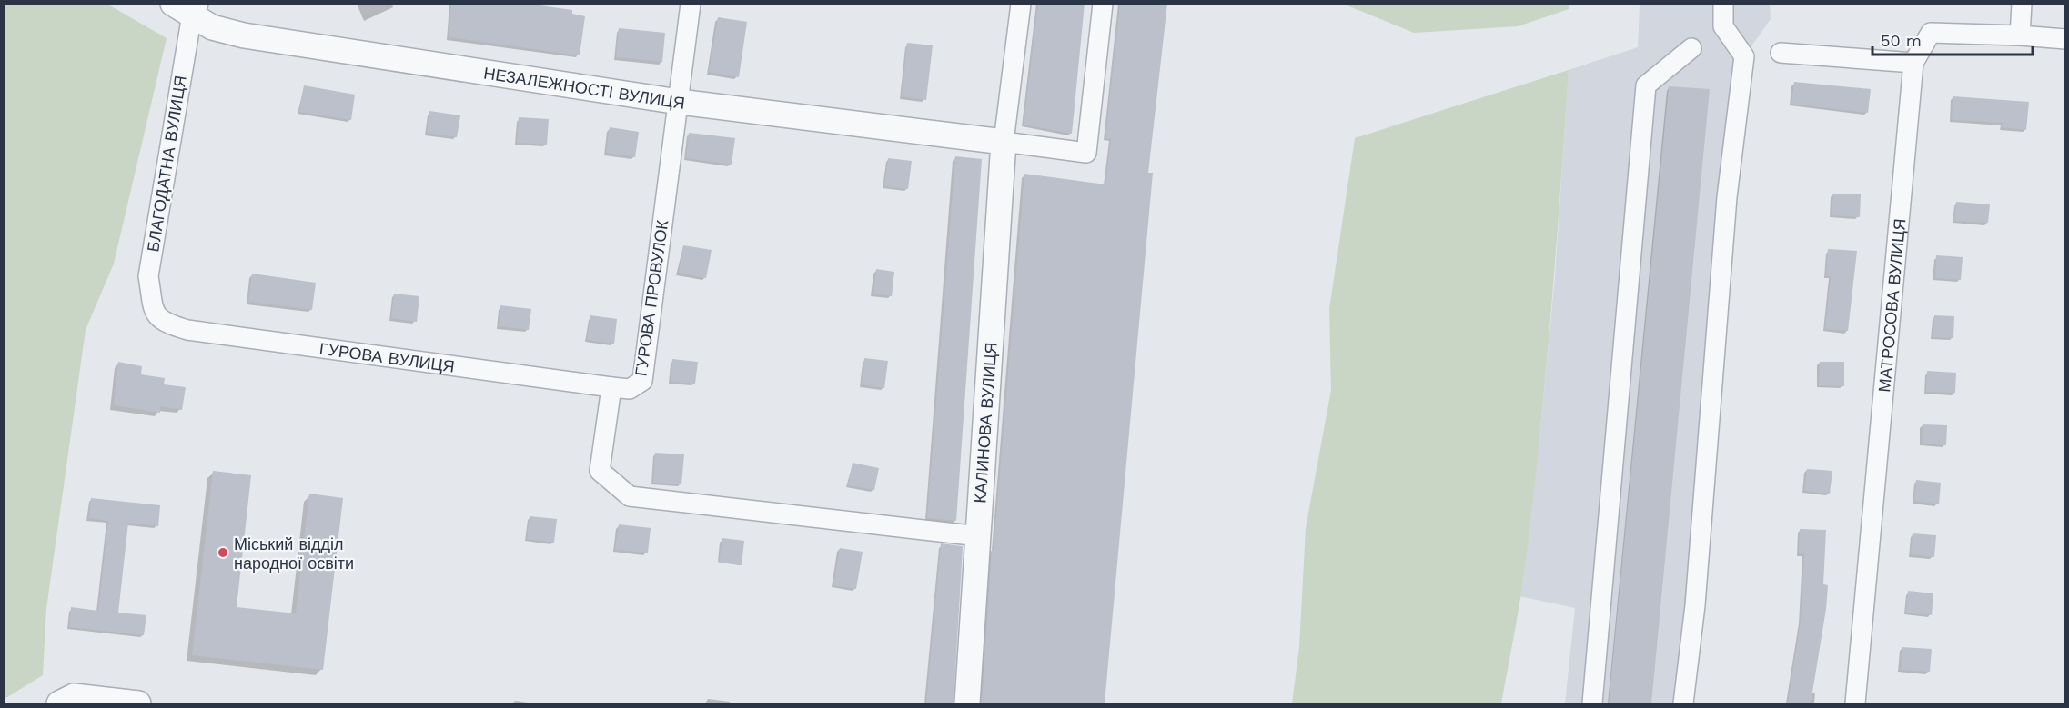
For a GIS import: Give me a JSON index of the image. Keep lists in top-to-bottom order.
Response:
{
  "streets": {
    "street": [
      "НЕЗАЛЕЖНОСТІ ВУЛИЦЯ",
      "БЛАГОДАТНА ВУЛИЦЯ",
      "ГУРОВА ПРОВУЛОК",
      "МАТРОСОВА ВУЛИЦЯ",
      "ГУРОВА ВУЛИЦЯ",
      "КАЛИНОВА ВУЛИЦЯ"
    ]
  },
  "crossings": [
    ["НЕЗАЛЕЖНОСТІ ВУЛИЦЯ", "БЛАГОДАТНА ВУЛИЦЯ"],
    ["НЕЗАЛЕЖНОСТІ ВУЛИЦЯ", "ГУРОВА ПРОВУЛОК"],
    ["НЕЗАЛЕЖНОСТІ ВУЛИЦЯ", "КАЛИНОВА ВУЛИЦЯ"],
    ["БЛАГОДАТНА ВУЛИЦЯ", "ГУРОВА ВУЛИЦЯ"],
    ["ГУРОВА ПРОВУЛОК", "ГУРОВА ВУЛИЦЯ"],
    ["ГУРОВА ПРОВУЛОК", "КАЛИНОВА ВУЛИЦЯ"]
  ],
  "places": ["Міський відділ народної освіти"],
  "scale_bar": "50 m"
}
